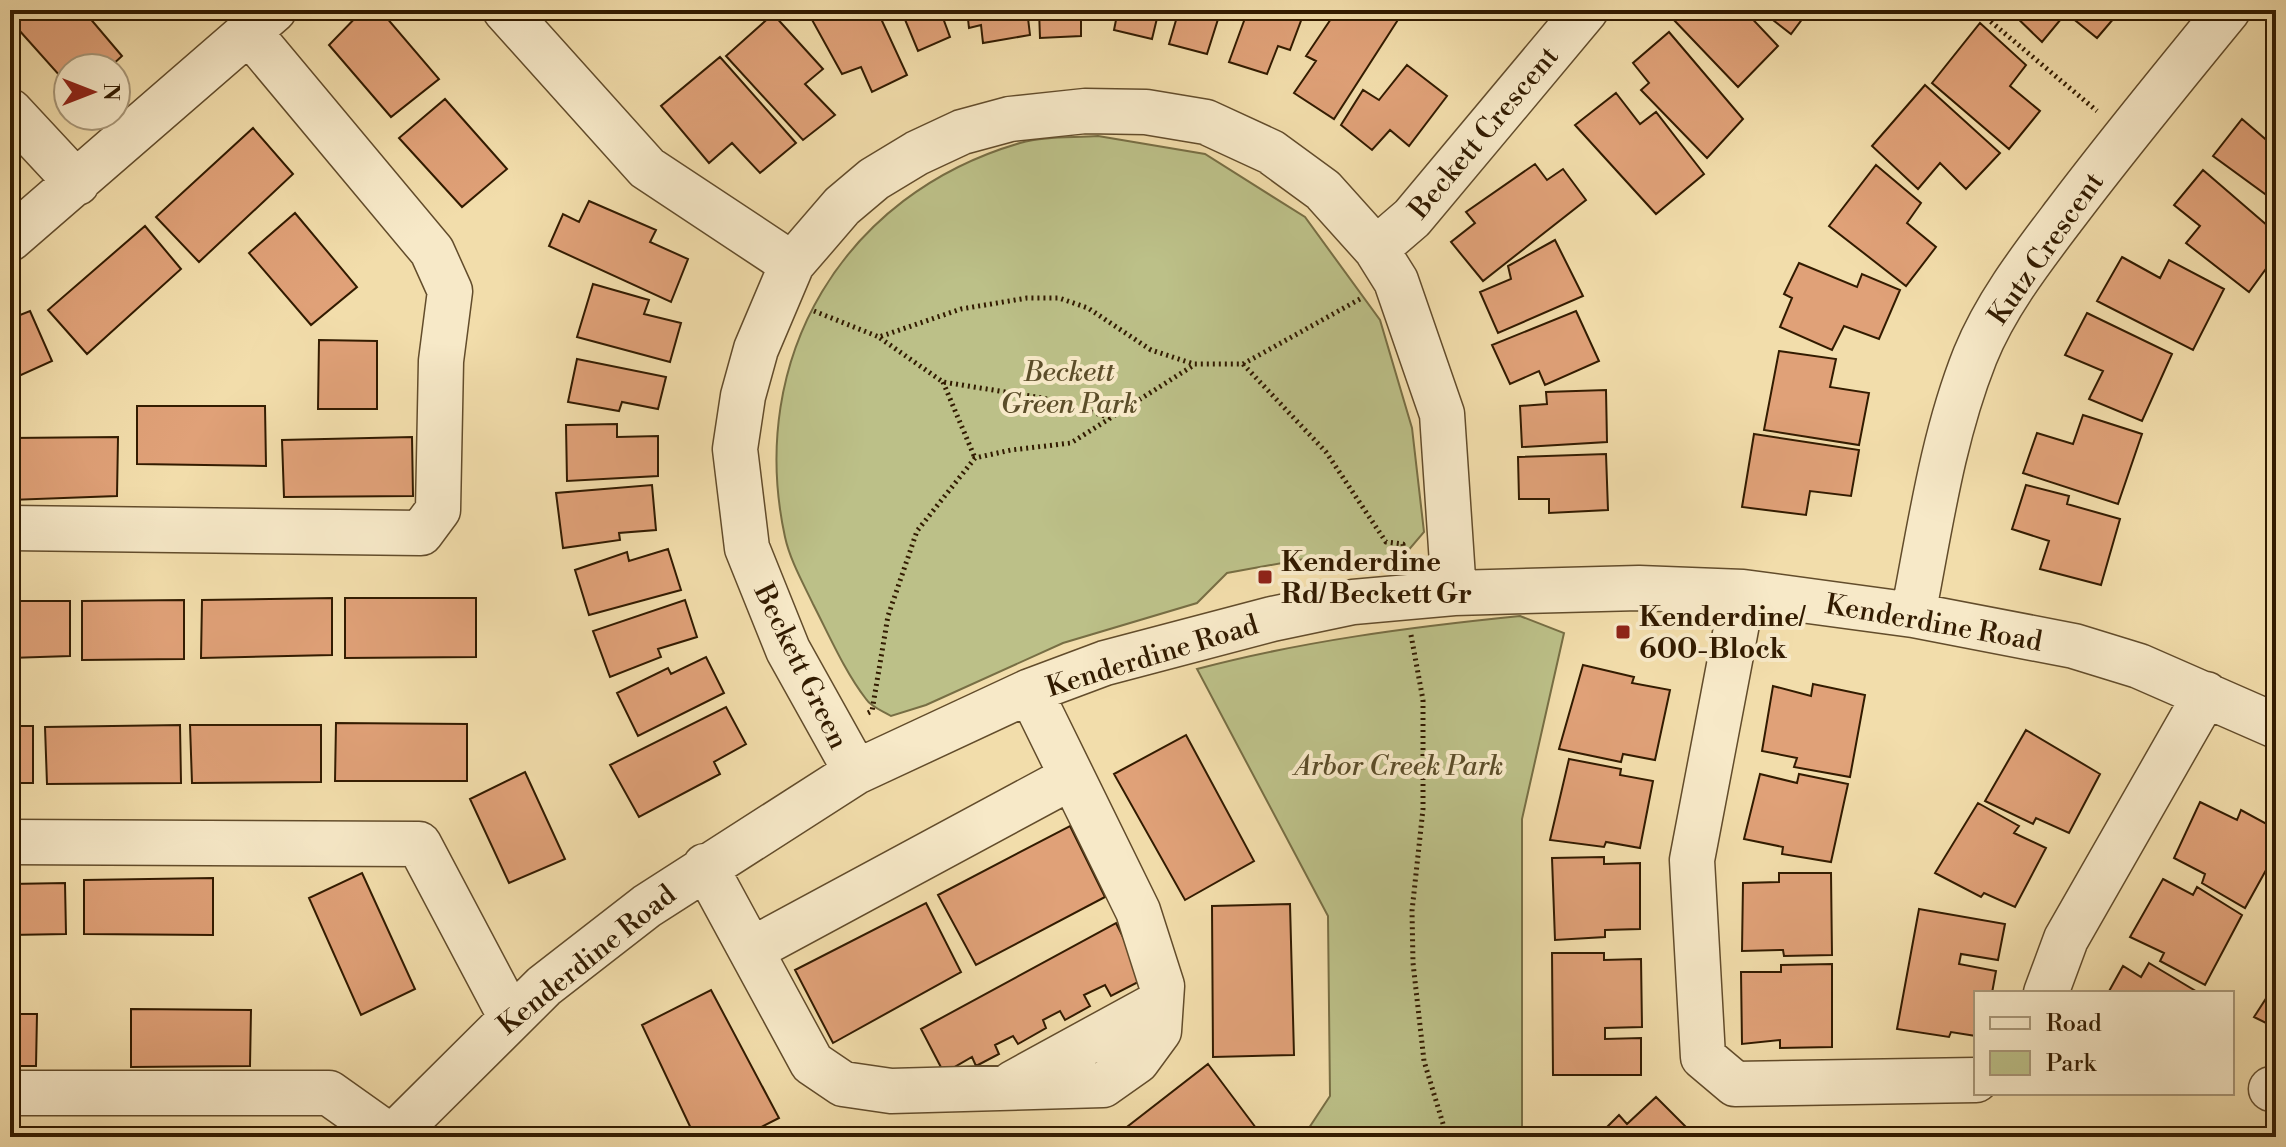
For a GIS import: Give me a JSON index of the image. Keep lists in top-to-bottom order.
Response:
{
  "streets": {
    "street": [
      "Beckett Crescent",
      "Kutz Crescent",
      "Kenderdine Road",
      "Beckett Green"
    ]
  },
  "crossings": [
    ["Beckett Crescent", "Beckett Green"],
    ["Kutz Crescent", "Kenderdine Road"],
    ["Kenderdine Road", "Beckett Green"]
  ],
  "parks": ["Beckett Green Park", "Arbor Creek Park"],
  "places": {
    "transit": ["Kenderdine Rd/ Beckett Gr", "Kenderdine/ 600-Block"]
  },
  "legend": ["Road", "Park"],
  "north": "right"
}
